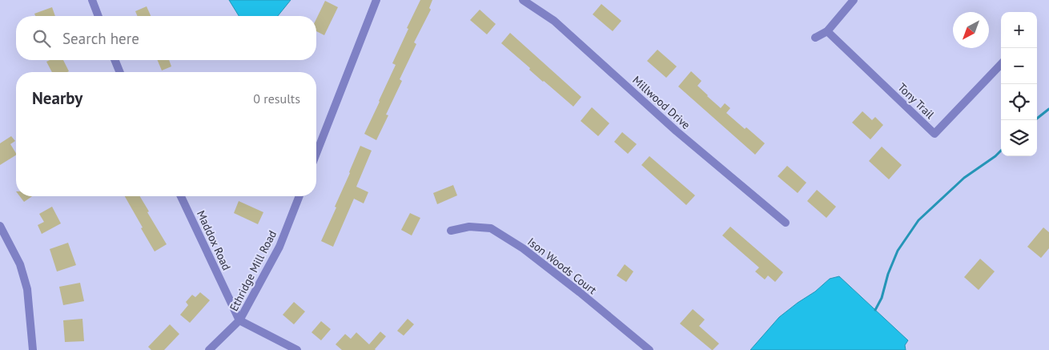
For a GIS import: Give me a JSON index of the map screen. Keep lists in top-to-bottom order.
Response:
{
  "streets": {
    "street": [
      "Tony Trail",
      "Millwood Drive",
      "Maddox Road",
      "Ison Woods Court",
      "Ethridge Mill Road"
    ]
  },
  "crossings": [
    ["Maddox Road", "Ethridge Mill Road"]
  ],
  "north": "bottom left",
  "page": {
    "map_buttons": ["+", "−"],
    "search": "Search here",
    "heading": ["Nearby", "0 results"]
  }
}
